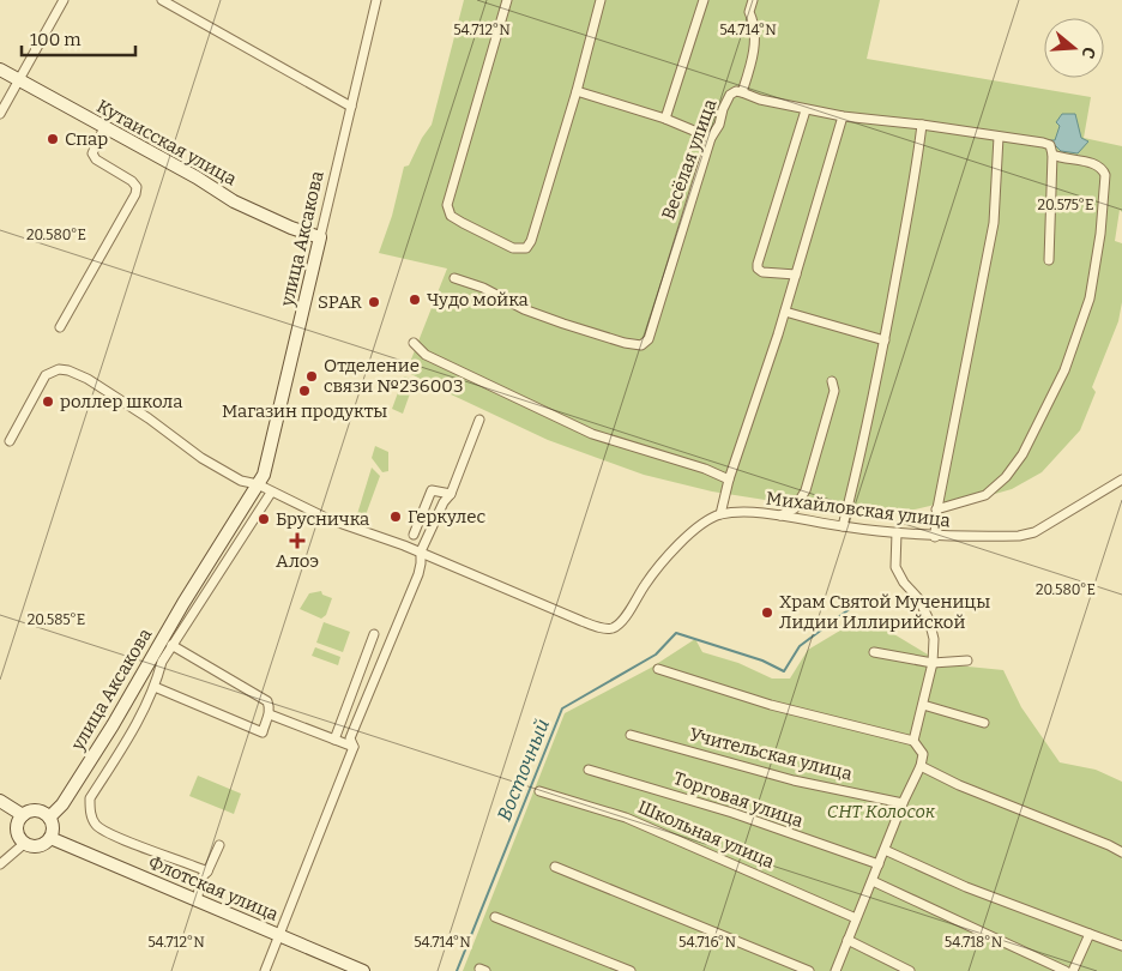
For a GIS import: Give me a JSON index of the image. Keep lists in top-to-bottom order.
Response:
{
  "streets": {
    "street": [
      "Кутаисская улица",
      "Весёлая улица",
      "улица Аксакова",
      "Михайловская улица",
      "Учительская улица",
      "Торговая улица",
      "Школьная улица",
      "Флотская улица"
    ]
  },
  "crossings": [
    ["Кутаисская улица", "улица Аксакова"],
    ["улица Аксакова", "Флотская улица"]
  ],
  "water": ["Восточный"],
  "parks": ["СНТ Колосок"],
  "places": {
    "other": [
      "Спар",
      "Чудо мойка",
      "SPAR",
      "Отделение связи №236003",
      "Магазин продукты",
      "роллер школа",
      "Геркулес",
      "Брусничка",
      "Храм Святой Мученицы Лидии Иллирийской"
    ],
    "health": ["Алоэ"]
  },
  "scale_bar": "100 m",
  "north": "right",
  "coordinates": [
    "54.712°N",
    "54.714°N",
    "20.575°E",
    "20.580°E",
    "20.585°E",
    "54.716°N",
    "54.718°N"
  ]
}
